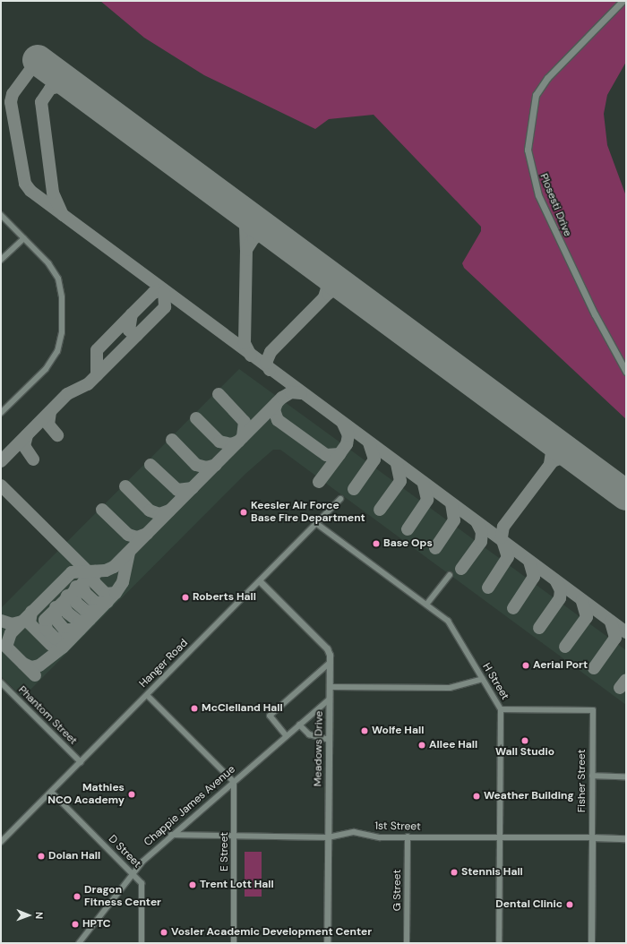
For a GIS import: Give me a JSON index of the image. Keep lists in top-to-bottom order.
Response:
{
  "streets": {
    "street": [
      "Plosesti Drive",
      "Hanger Road",
      "H Street",
      "Phantom Street",
      "Meadows Drive",
      "Fisher Street",
      "Chappie James Avenue",
      "1st Street",
      "D Street",
      "E Street",
      "G Street"
    ]
  },
  "crossings": [
    ["Hanger Road", "H Street"],
    ["Hanger Road", "Phantom Street"],
    ["Hanger Road", "Meadows Drive"],
    ["Hanger Road", "D Street"],
    ["H Street", "Fisher Street"],
    ["H Street", "1st Street"],
    ["Meadows Drive", "Chappie James Avenue"],
    ["Meadows Drive", "1st Street"],
    ["Fisher Street", "1st Street"],
    ["Chappie James Avenue", "1st Street"],
    ["Chappie James Avenue", "D Street"],
    ["Chappie James Avenue", "E Street"],
    ["1st Street", "E Street"],
    ["1st Street", "G Street"]
  ],
  "places": [
    "Keesler Air Force Base Fire Department",
    "Base Ops",
    "Roberts Hall",
    "Aerial Port",
    "McClelland Hall",
    "Wolfe Hall",
    "Wall Studio",
    "Allee Hall",
    "Mathies NCO Academy",
    "Weather Building",
    "Dolan Hall",
    "Stennis Hall",
    "Trent Lott Hall",
    "Dragon Fitness Center",
    "Dental Clinic",
    "HPTC",
    "Vosler Academic Development Center"
  ],
  "north": "right"
}
